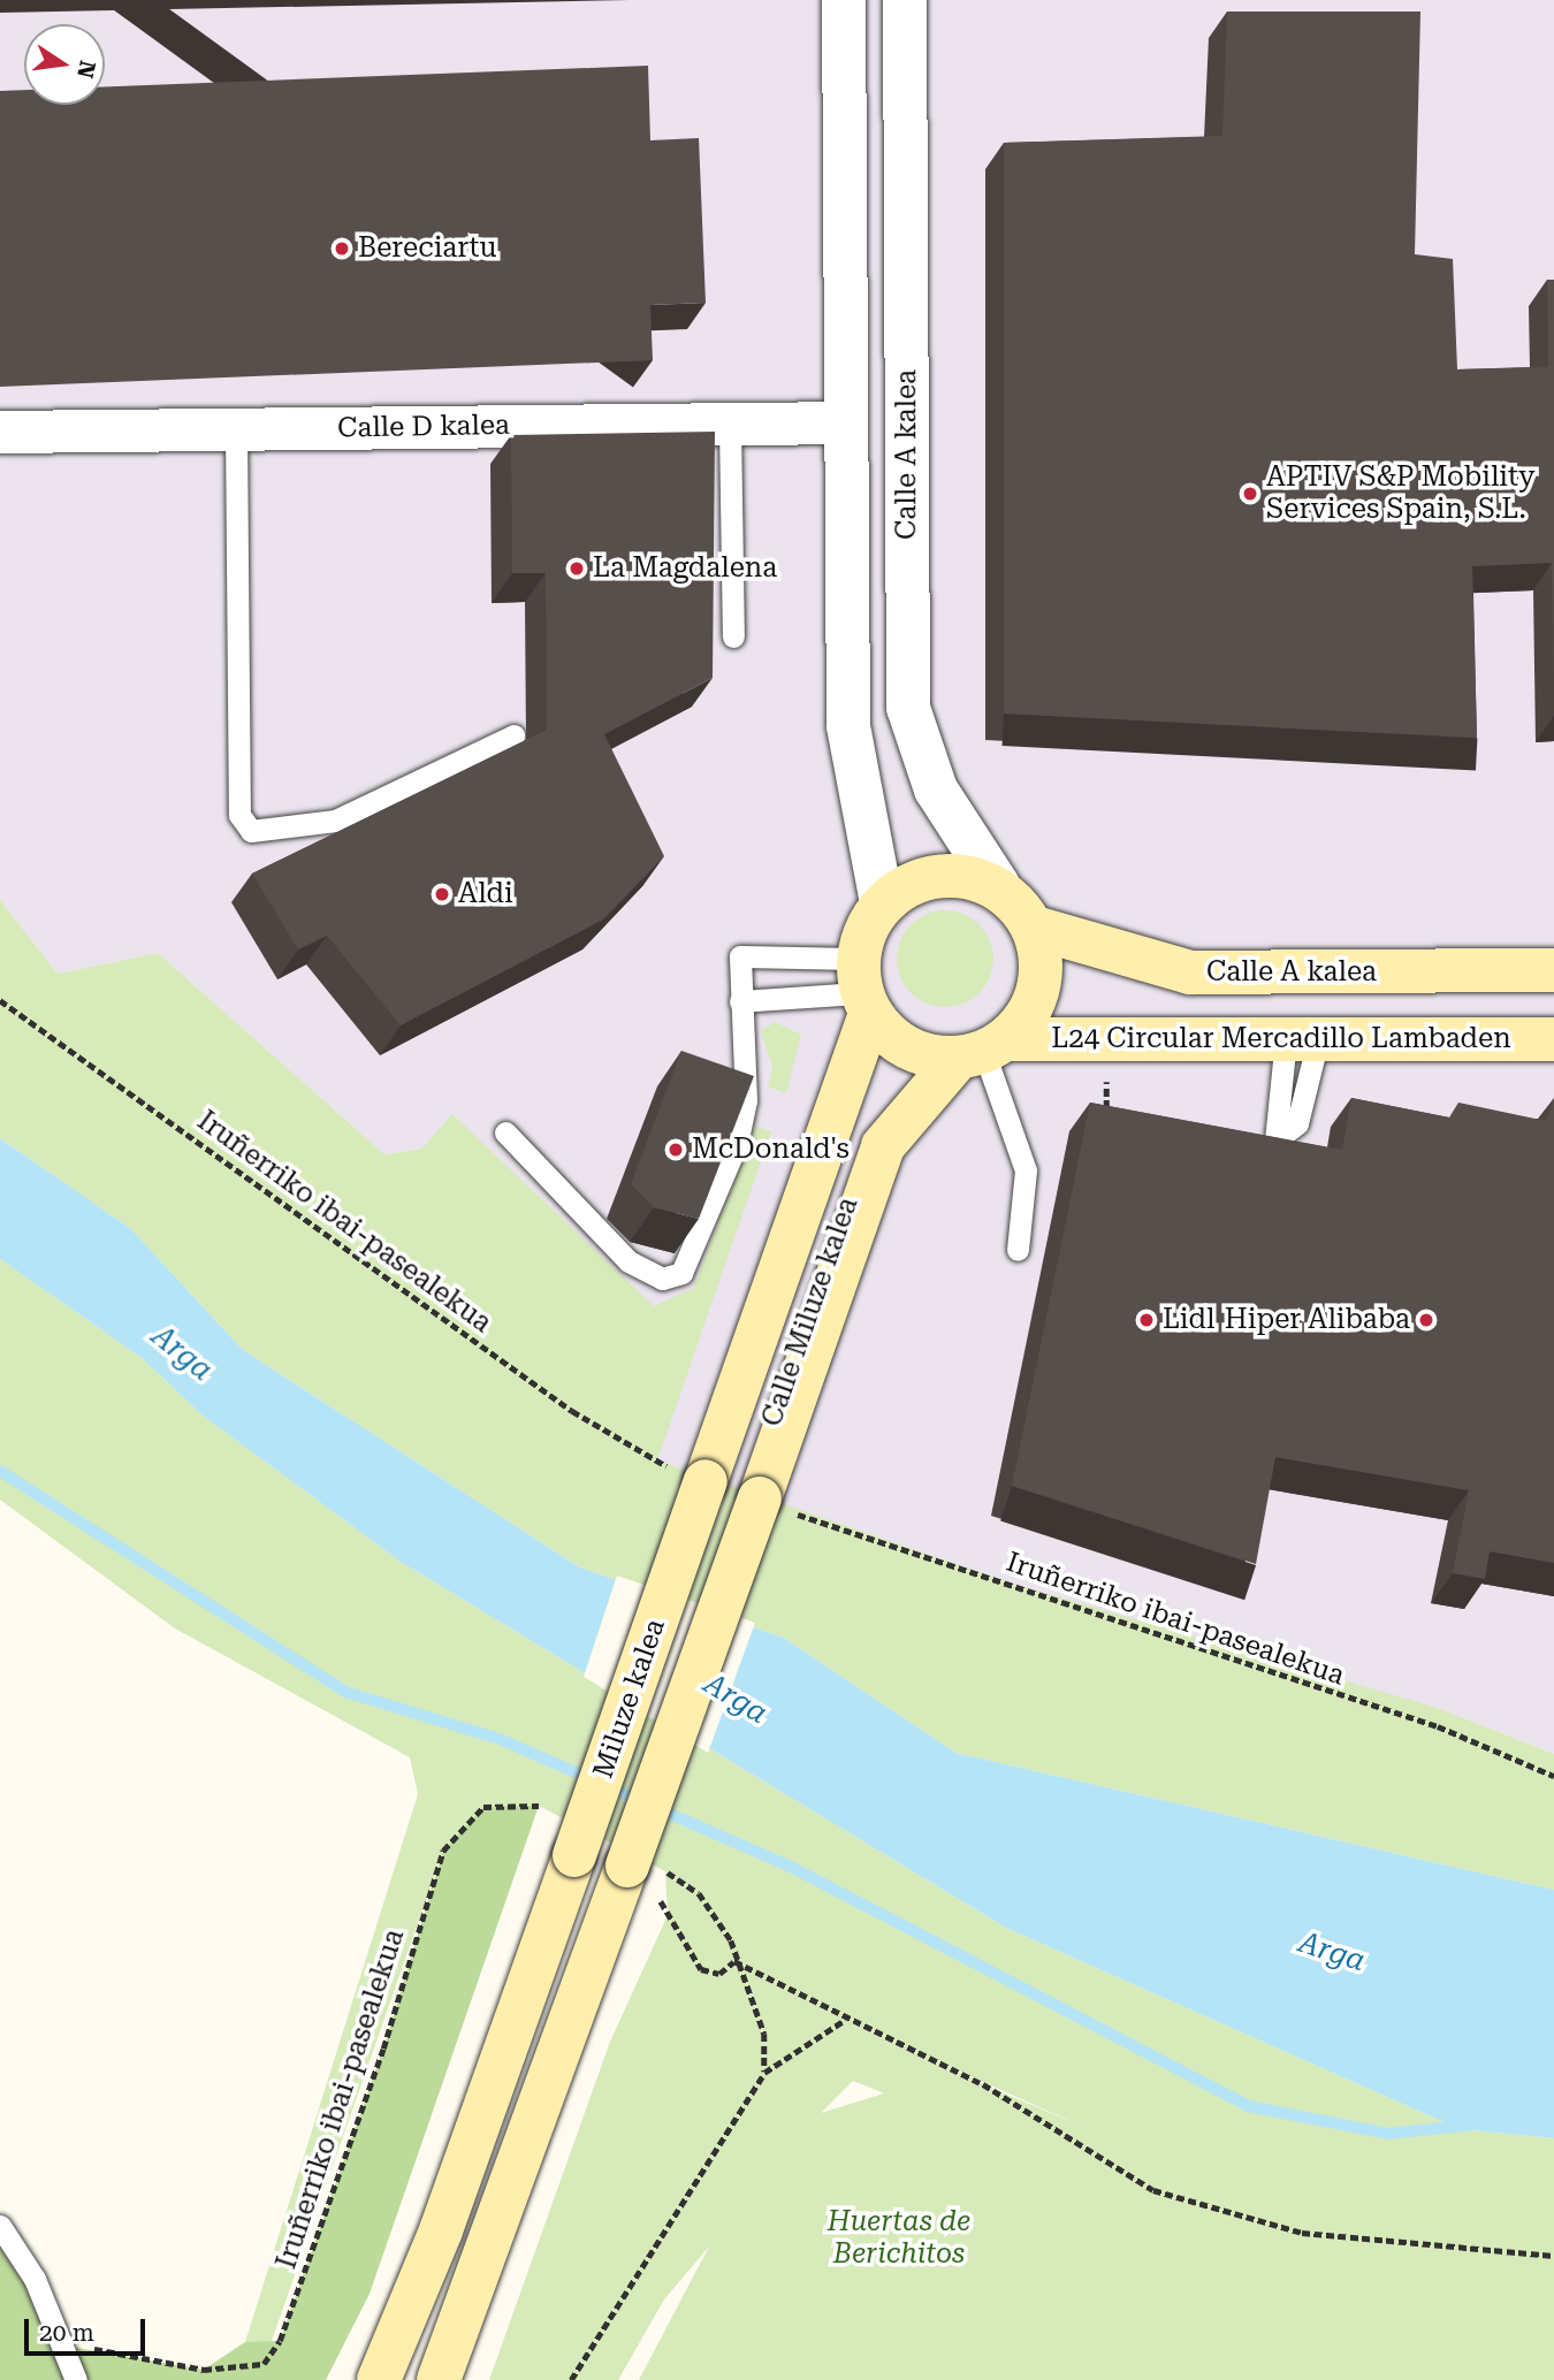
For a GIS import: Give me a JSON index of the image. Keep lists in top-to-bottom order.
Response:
{
  "streets": {
    "main road": ["Calle A kalea", "L24 Circular Mercadillo Lambaden", "Miluze kalea"],
    "street": ["Calle D kalea"],
    "path": ["Iruñerriko ibai-pasealekua"]
  },
  "crossings": [
    ["Calle A kalea", "L24 Circular Mercadillo Lambaden"],
    ["Calle A kalea", "Miluze kalea"],
    ["L24 Circular Mercadillo Lambaden", "Miluze kalea"],
    ["Iruñerriko ibai-pasealekua", "Miluze kalea"]
  ],
  "water": ["Arga"],
  "parks": ["Huertas de Berichitos"],
  "places": [
    "Bereciartu",
    "APTIV S&P Mobility Services Spain, S.L.",
    "La Magdalena",
    "Aldi",
    "McDonald's",
    "Lidl",
    "Hiper Alibaba"
  ],
  "scale_bar": "20 m",
  "north": "right"
}
